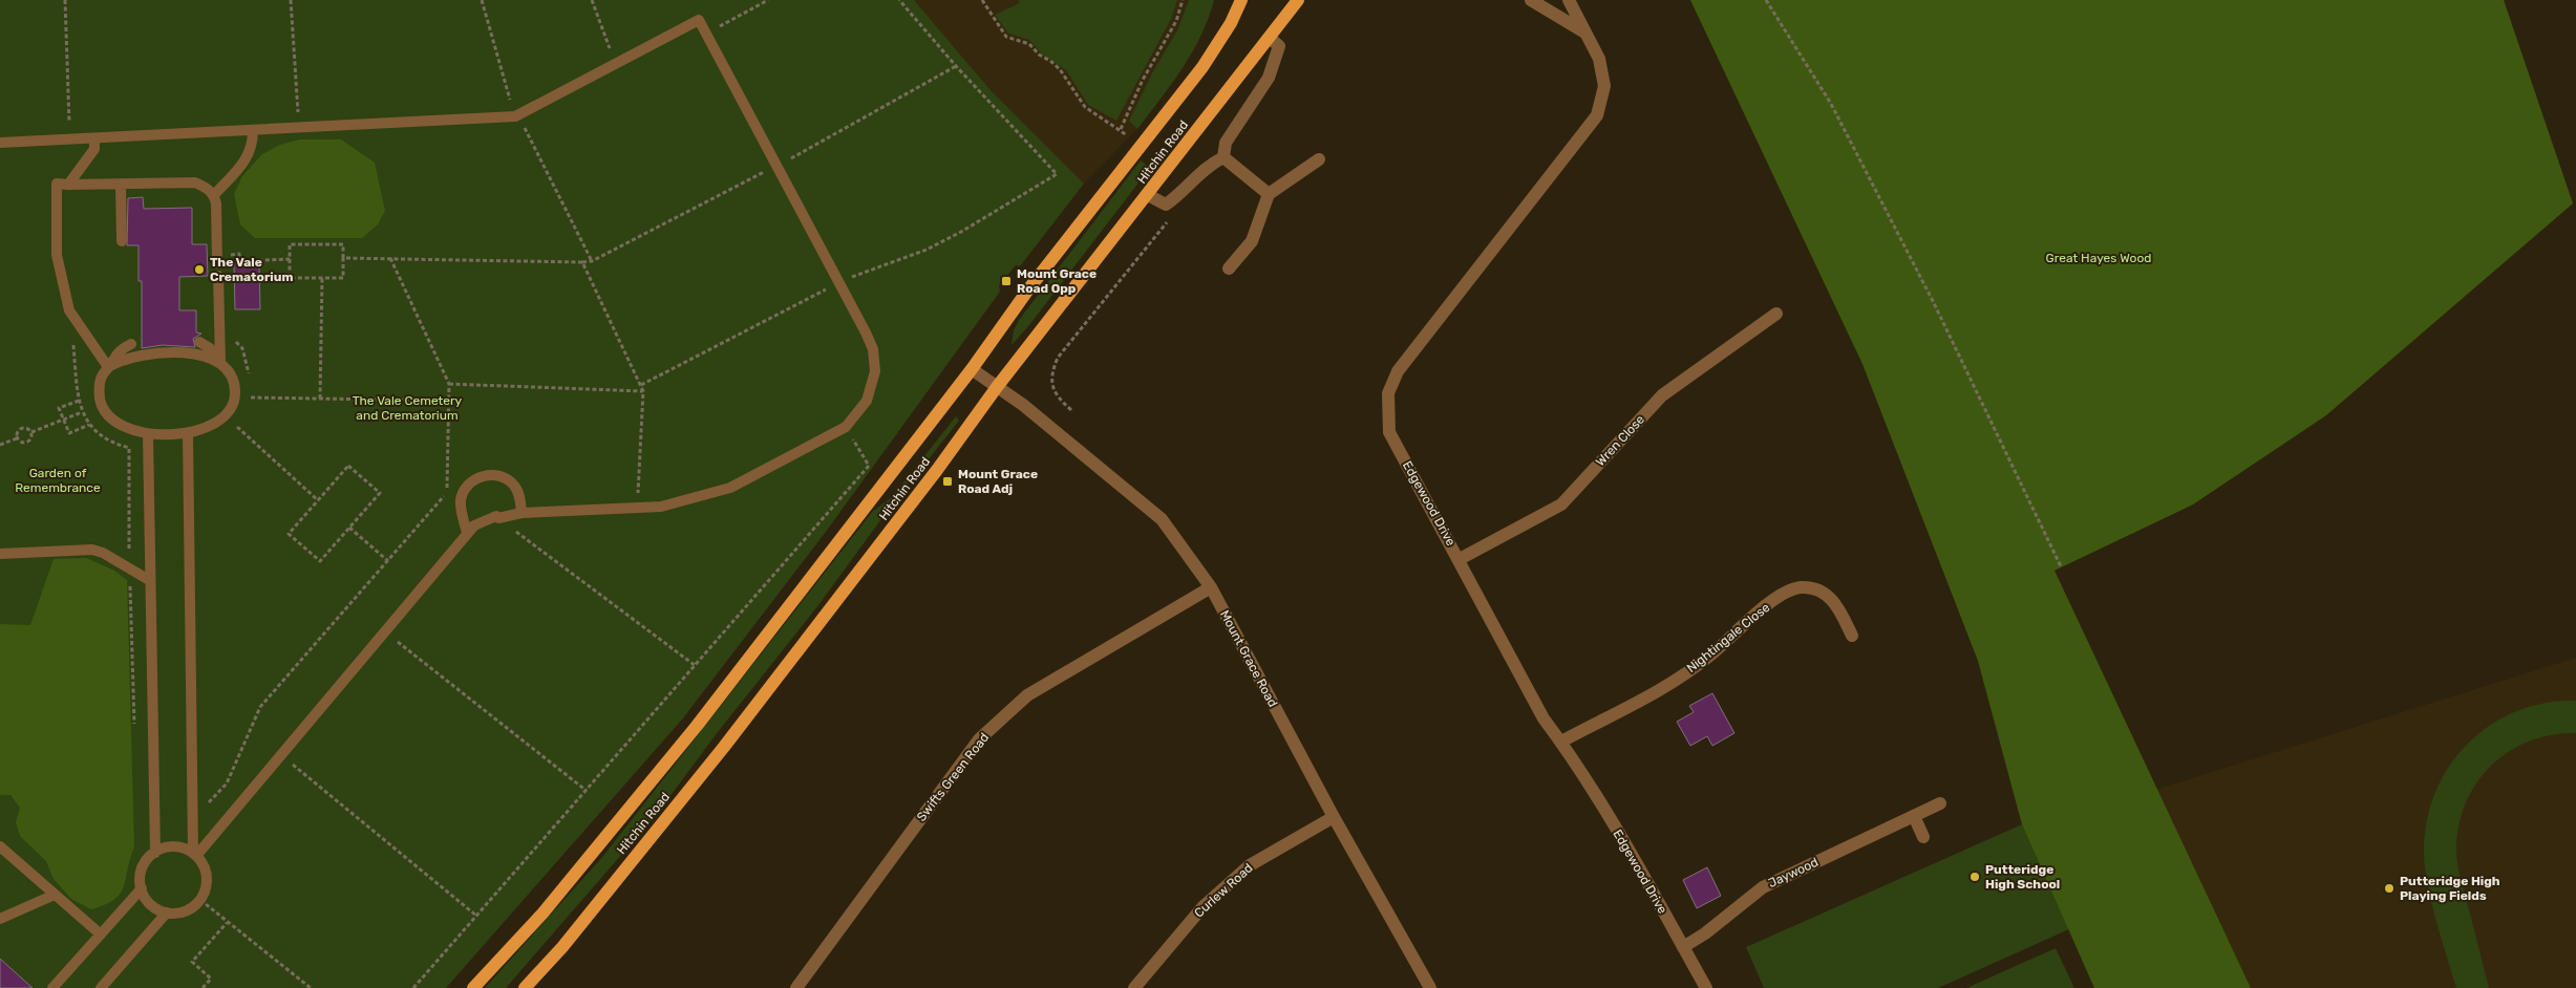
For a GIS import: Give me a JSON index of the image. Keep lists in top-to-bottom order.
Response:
{
  "streets": {
    "main road": ["Hitchin Road"],
    "street": [
      "Wren Close",
      "Edgewood Drive",
      "Nightingale Close",
      "Mount Grace Road",
      "Swifts Green Road",
      "Jaywood",
      "Curlew Road"
    ]
  },
  "crossings": [
    ["Hitchin Road", "Mount Grace Road"],
    ["Wren Close", "Edgewood Drive"],
    ["Edgewood Drive", "Nightingale Close"],
    ["Edgewood Drive", "Jaywood"],
    ["Mount Grace Road", "Swifts Green Road"],
    ["Mount Grace Road", "Curlew Road"]
  ],
  "parks": ["Great Hayes Wood", "The Vale Cemetery and Crematorium", "Garden of Remembrance"],
  "places": {
    "other": ["The Vale Crematorium", "Putteridge High School", "Putteridge High Playing Fields"],
    "transit": ["Mount Grace Road Opp", "Mount Grace Road Adj"]
  }
}
